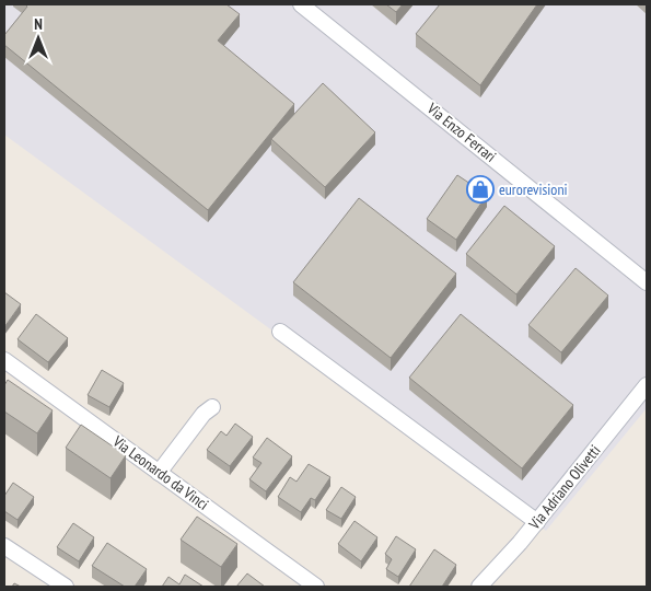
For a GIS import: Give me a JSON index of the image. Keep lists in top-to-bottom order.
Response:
{
  "streets": {
    "street": ["Via Enzo Ferrari", "Via Leonardo da Vinci", "Via Adriano Olivetti"]
  },
  "places": {
    "shop": ["eurorevisioni"]
  },
  "north": "top"
}
